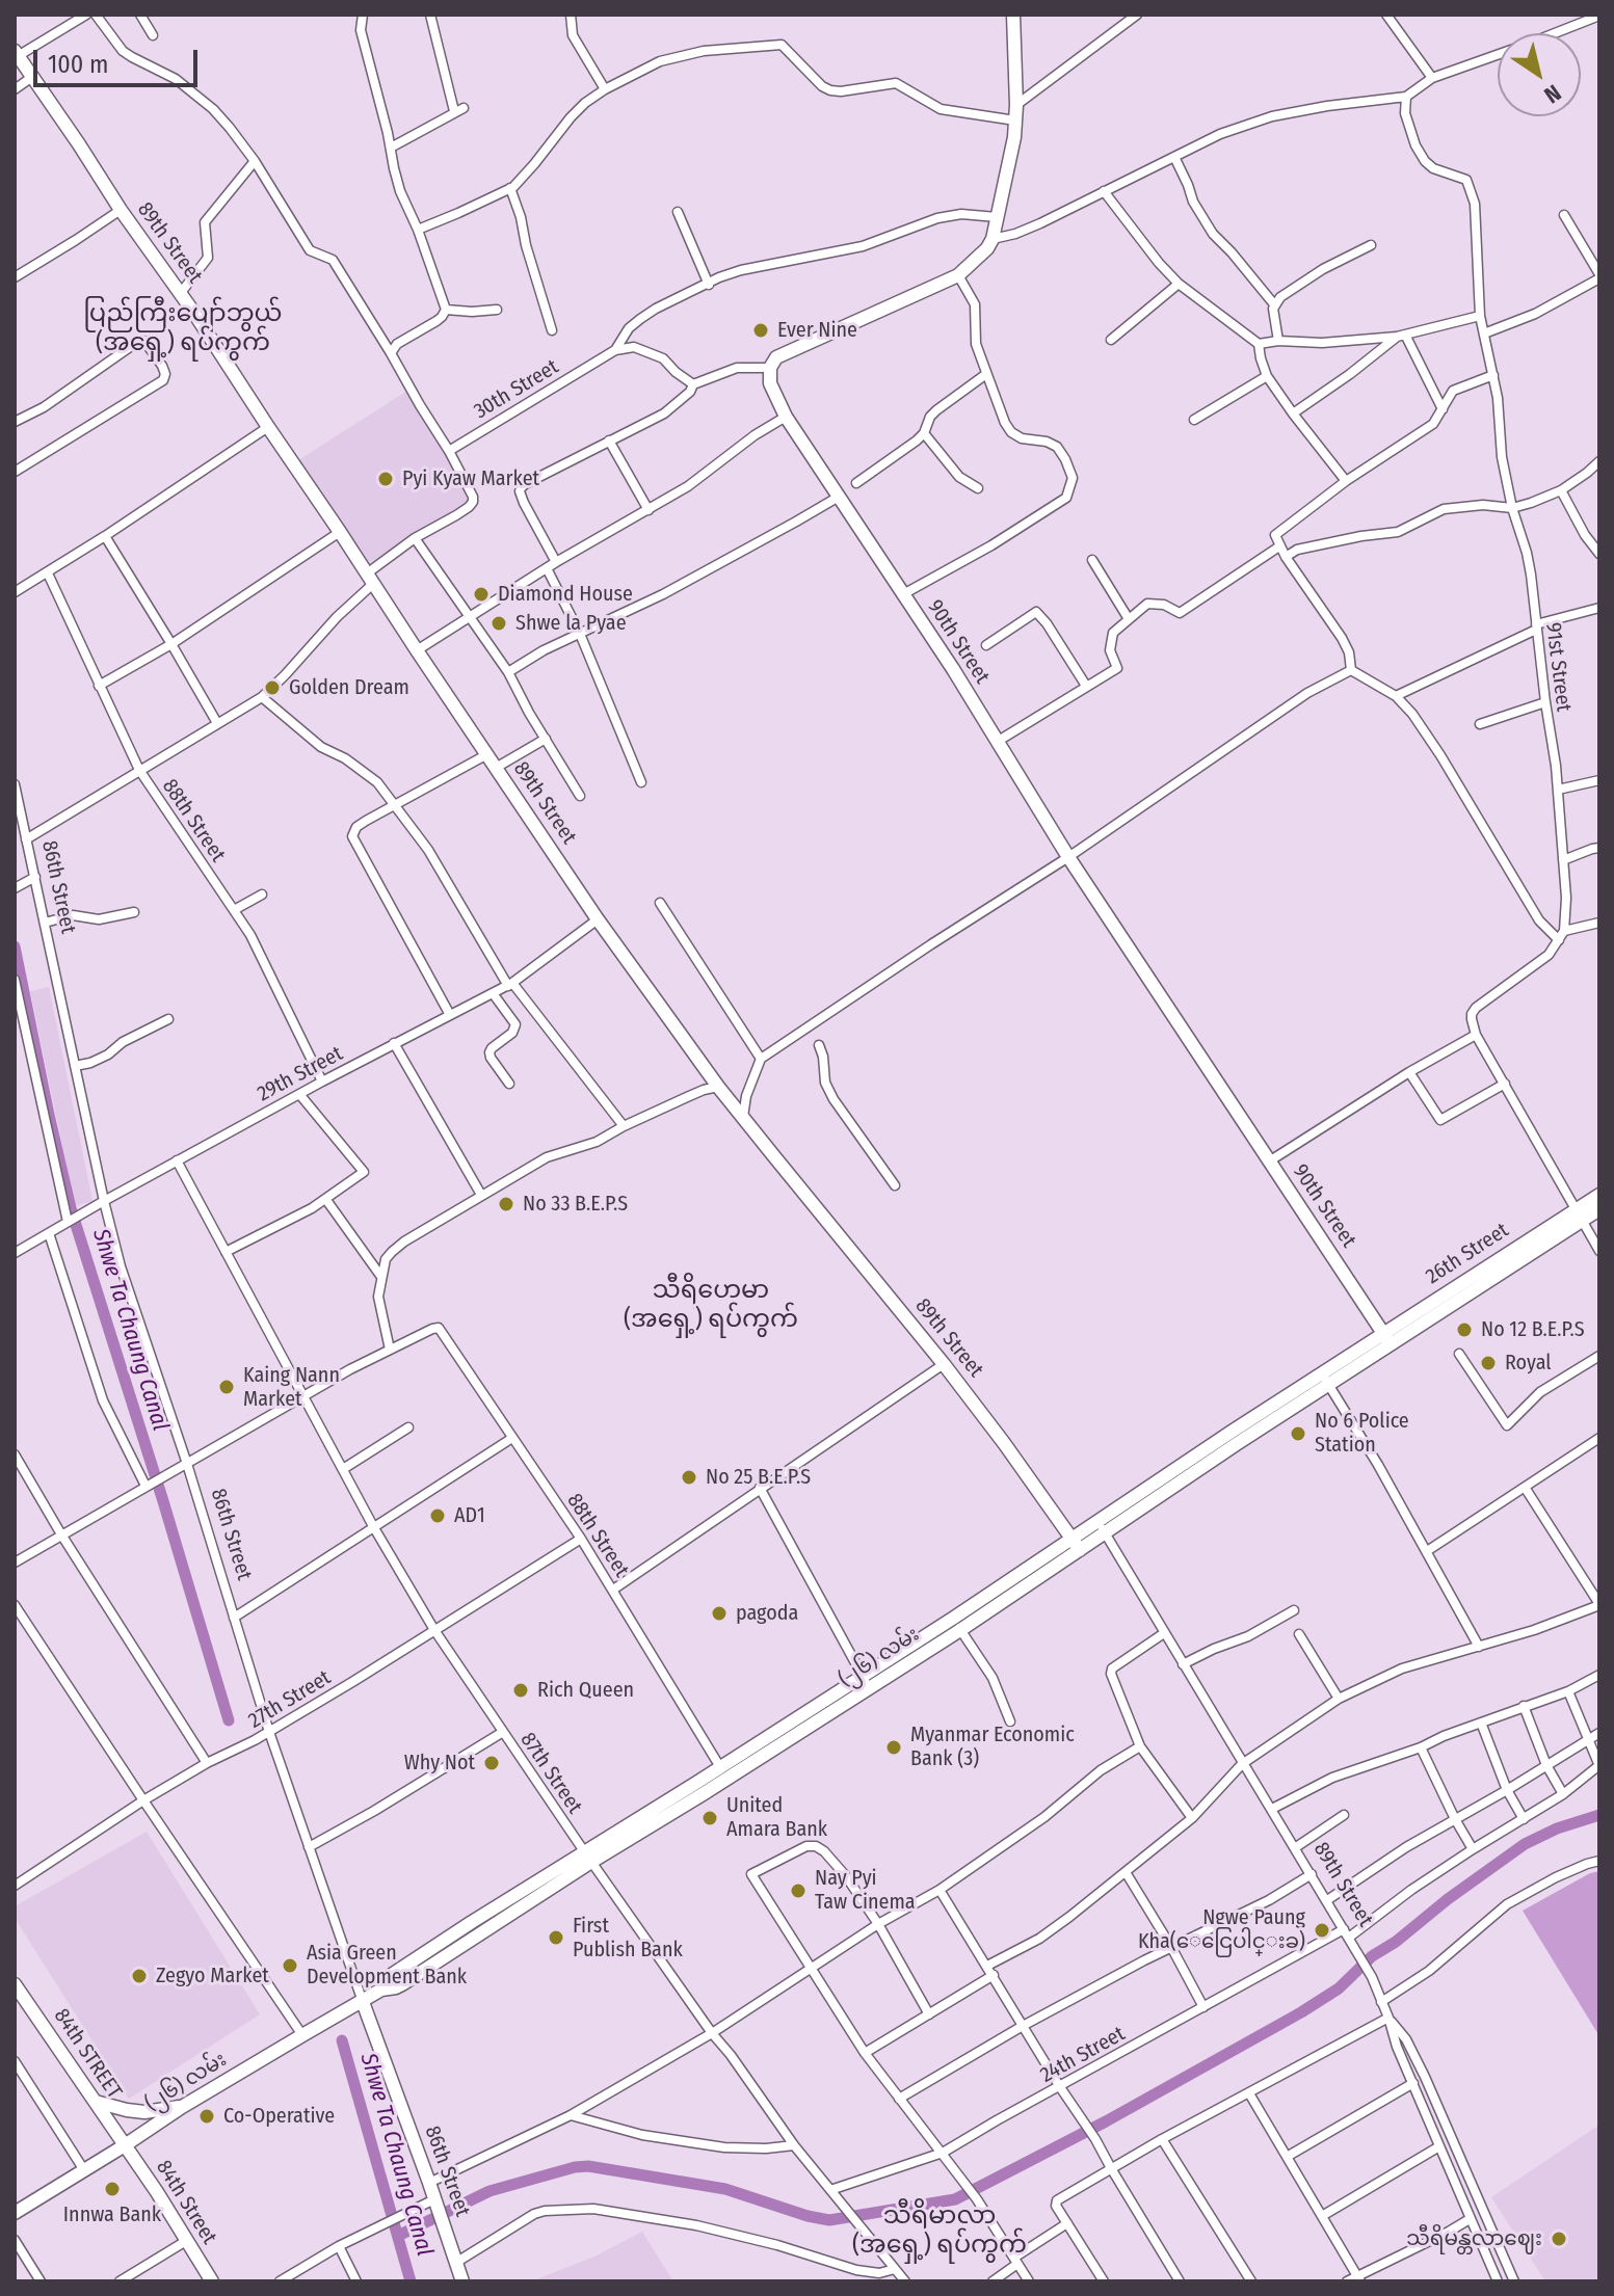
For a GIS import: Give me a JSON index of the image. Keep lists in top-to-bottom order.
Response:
{
  "streets": {
    "street": [
      "89th Street",
      "30th Street",
      "90th Street",
      "91st Street",
      "88th Street",
      "86th Street",
      "29th Street",
      "26th Street",
      "(၂၆) လမ်း",
      "27th Street",
      "87th Street",
      "84th STREET",
      "24th Street",
      "84th Street"
    ]
  },
  "crossings": [
    ["89th Street", "29th Street"],
    ["89th Street", "(၂၆) လမ်း"],
    ["89th Street", "24th Street"],
    ["90th Street", "26th Street"],
    ["90th Street", "(၂၆) လမ်း"],
    ["88th Street", "29th Street"],
    ["88th Street", "(၂၆) လမ်း"],
    ["88th Street", "27th Street"],
    ["86th Street", "29th Street"],
    ["86th Street", "(၂၆) လမ်း"],
    ["86th Street", "27th Street"],
    ["29th Street", "87th Street"],
    ["26th Street", "(၂၆) လမ်း"],
    ["(၂၆) လမ်း", "87th Street"],
    ["(၂၆) လမ်း", "84th STREET"],
    ["(၂၆) လမ်း", "84th Street"],
    ["27th Street", "87th Street"],
    ["87th Street", "24th Street"],
    ["84th STREET", "84th Street"]
  ],
  "districts": ["ပြည်ကြီးပျော်ဘွယ် (အရှေ့) ရပ်ကွက်", "သီရိဟေမာ (အရှေ့) ရပ်ကွက်", "သီရိမာလာ (အရှေ့) ရပ်ကွက်"],
  "water": ["Shwe Ta Chaung Canal"],
  "places": [
    "Ever Nine",
    "Pyi Kyaw Market",
    "Diamond House",
    "Shwe la Pyae",
    "Golden Dream",
    "No 33 B.E.P.S",
    "No 12 B.E.P.S",
    "Royal",
    "Kaing Nann Market",
    "No 6 Police Station",
    "No 25 B.E.P.S",
    "AD1",
    "pagoda",
    "Rich Queen",
    "Myanmar Economic Bank (3)",
    "Why Not",
    "United Amara Bank",
    "Nay Pyi Taw Cinema",
    "Ngwe Paung Kha(ေငြေပါင္းခ)",
    "First Publish Bank",
    "Asia Green Development Bank",
    "Zegyo Market",
    "Co-Operative",
    "Innwa Bank",
    "သီရိမန္တလာဈေး"
  ],
  "scale_bar": "100 m",
  "north": "bottom right"
}
